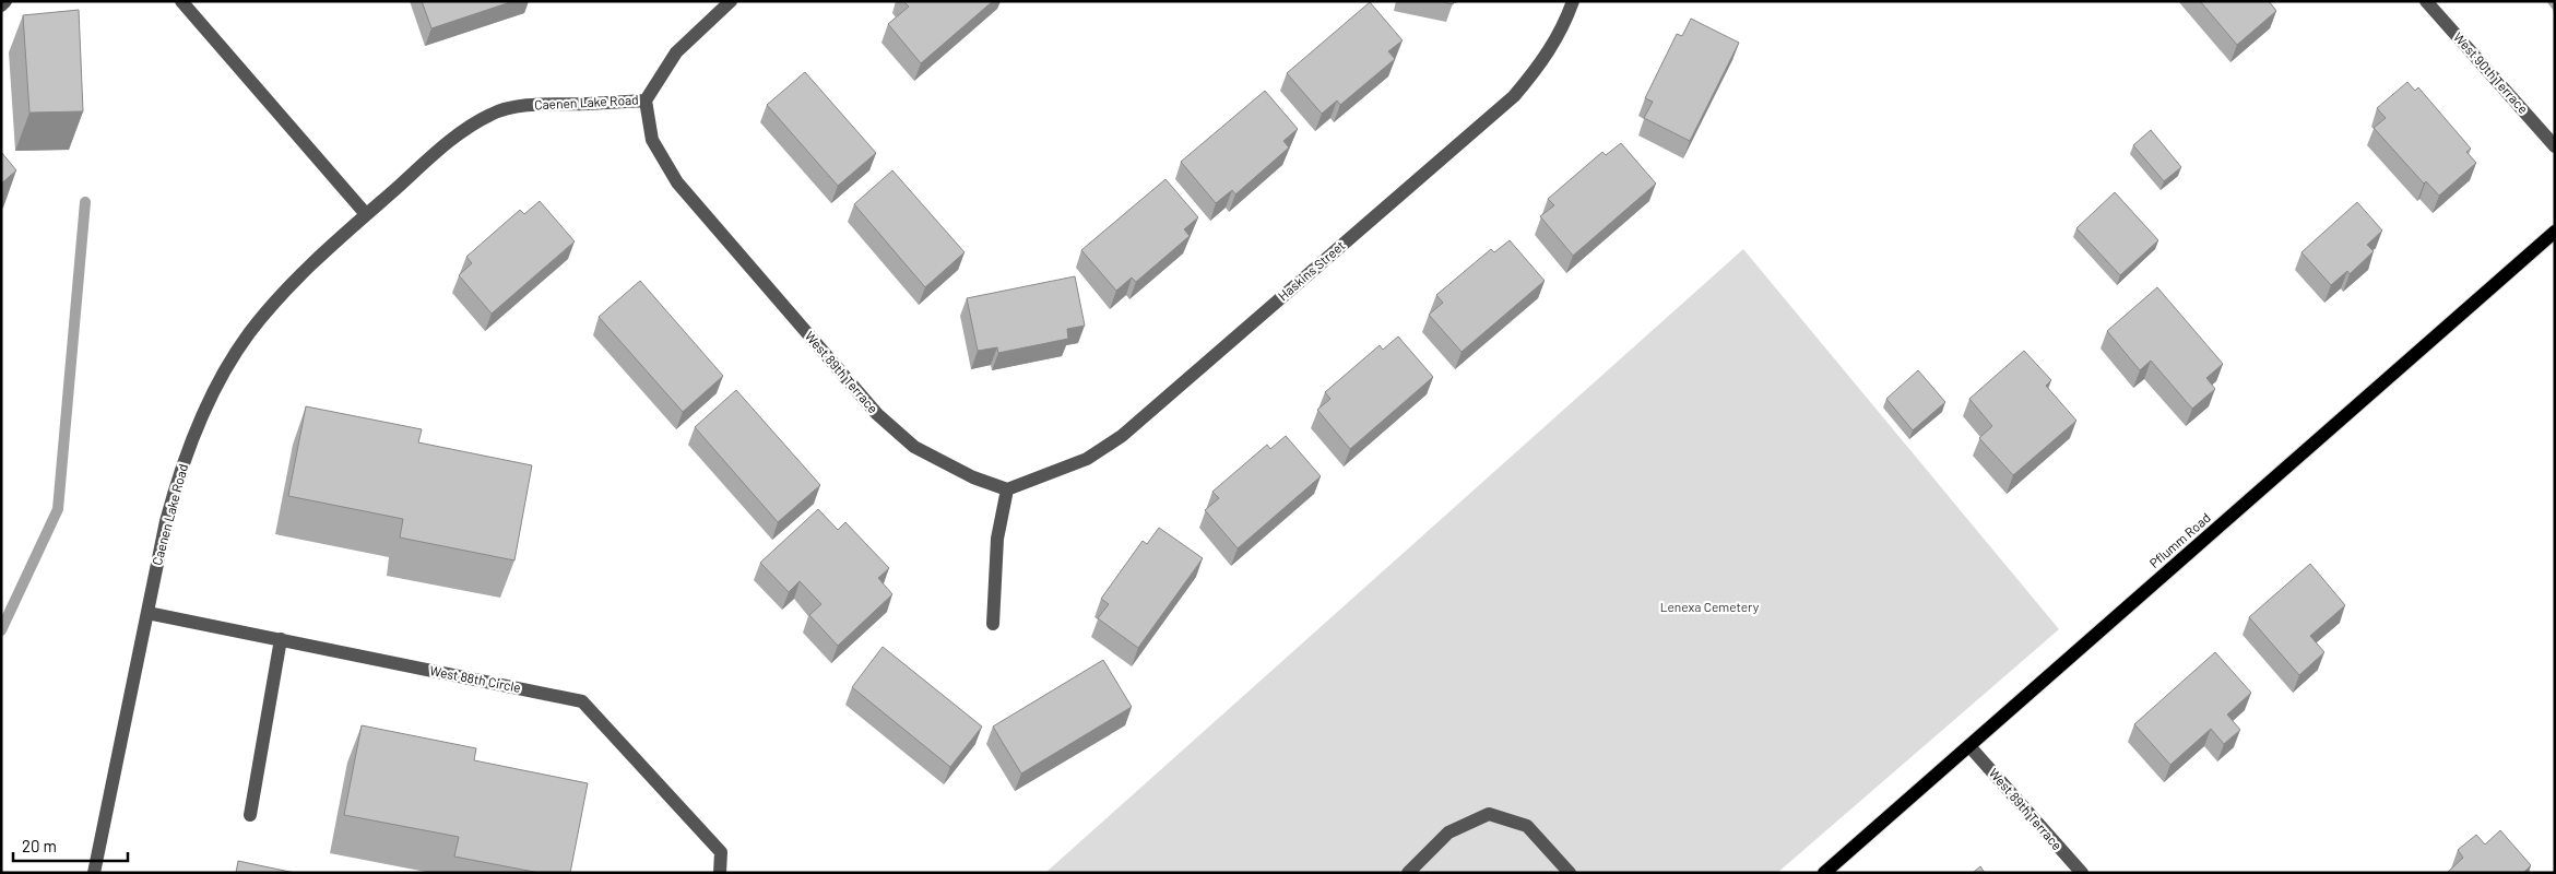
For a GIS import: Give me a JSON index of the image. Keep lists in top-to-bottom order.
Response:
{
  "streets": {
    "main road": ["Pflumm Road"],
    "street": [
      "West 90th Terrace",
      "Caenen Lake Road",
      "Haskins Street",
      "West 89th Terrace",
      "West 88th Circle"
    ]
  },
  "crossings": [
    ["Caenen Lake Road", "West 89th Terrace"],
    ["Caenen Lake Road", "West 88th Circle"],
    ["Haskins Street", "West 89th Terrace"],
    ["West 89th Terrace", "Pflumm Road"]
  ],
  "parks": ["Lenexa Cemetery"],
  "scale_bar": "20 m"
}
